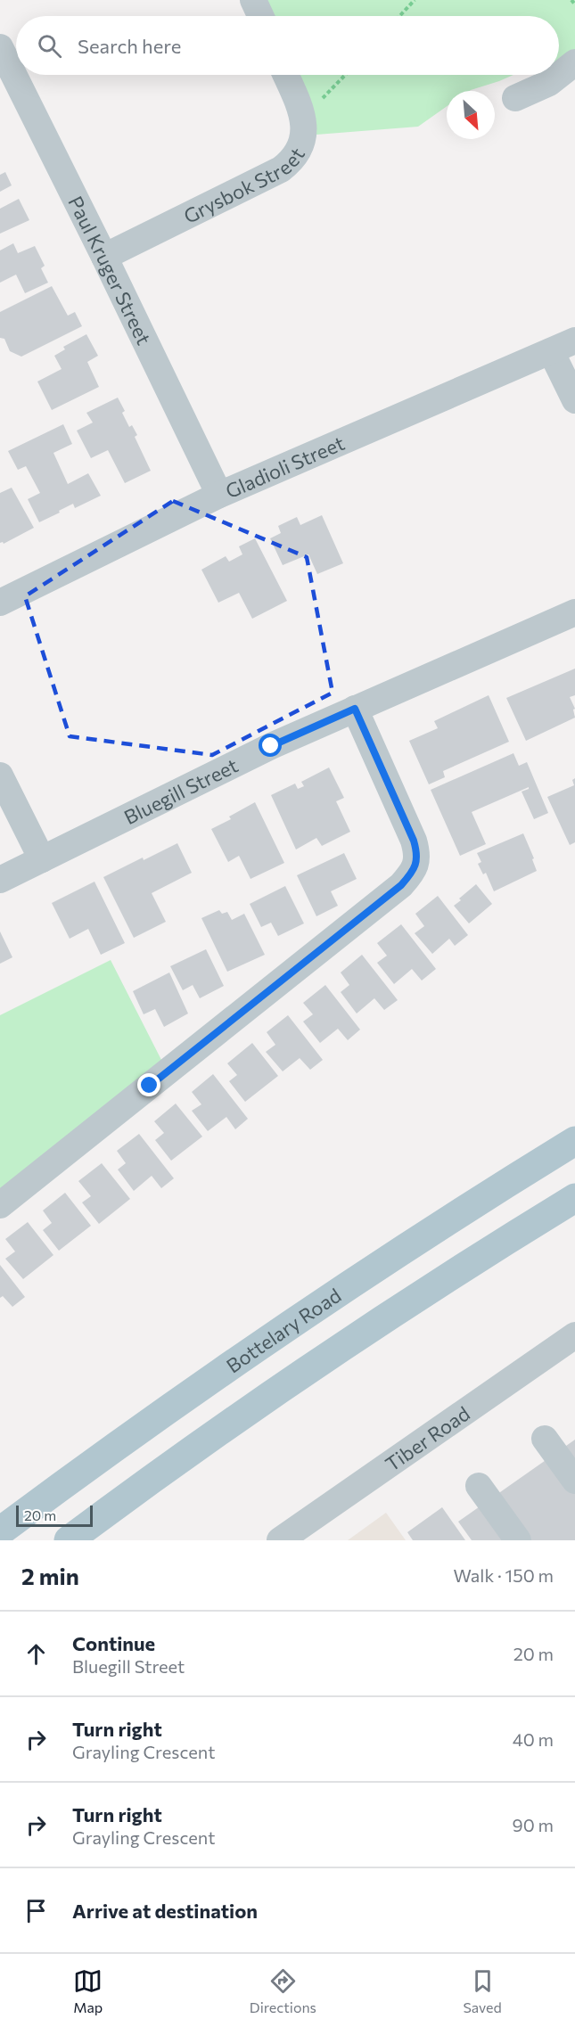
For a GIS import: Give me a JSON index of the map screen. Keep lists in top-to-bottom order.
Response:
{
  "streets": {
    "main road": ["Bottelary Road"],
    "street": [
      "Grysbok Street",
      "Paul Kruger Street",
      "Gladioli Street",
      "Bluegill Street",
      "Tiber Road"
    ]
  },
  "crossings": [
    ["Grysbok Street", "Paul Kruger Street"],
    ["Paul Kruger Street", "Gladioli Street"]
  ],
  "scale_bar": "20 m",
  "north": "bottom right",
  "page": {
    "search": "Search here",
    "scale": "20 m",
    "heading": ["2 min", "Walk · 150 m"],
    "list": [
      ["Continue", "Bluegill Street", "20 m"],
      ["Turn right", "Grayling Crescent", "40 m"],
      ["Turn right", "Grayling Crescent", "90 m"],
      "Arrive at destination"
    ],
    "nav": ["Map", "Directions", "Saved"]
  }
}
